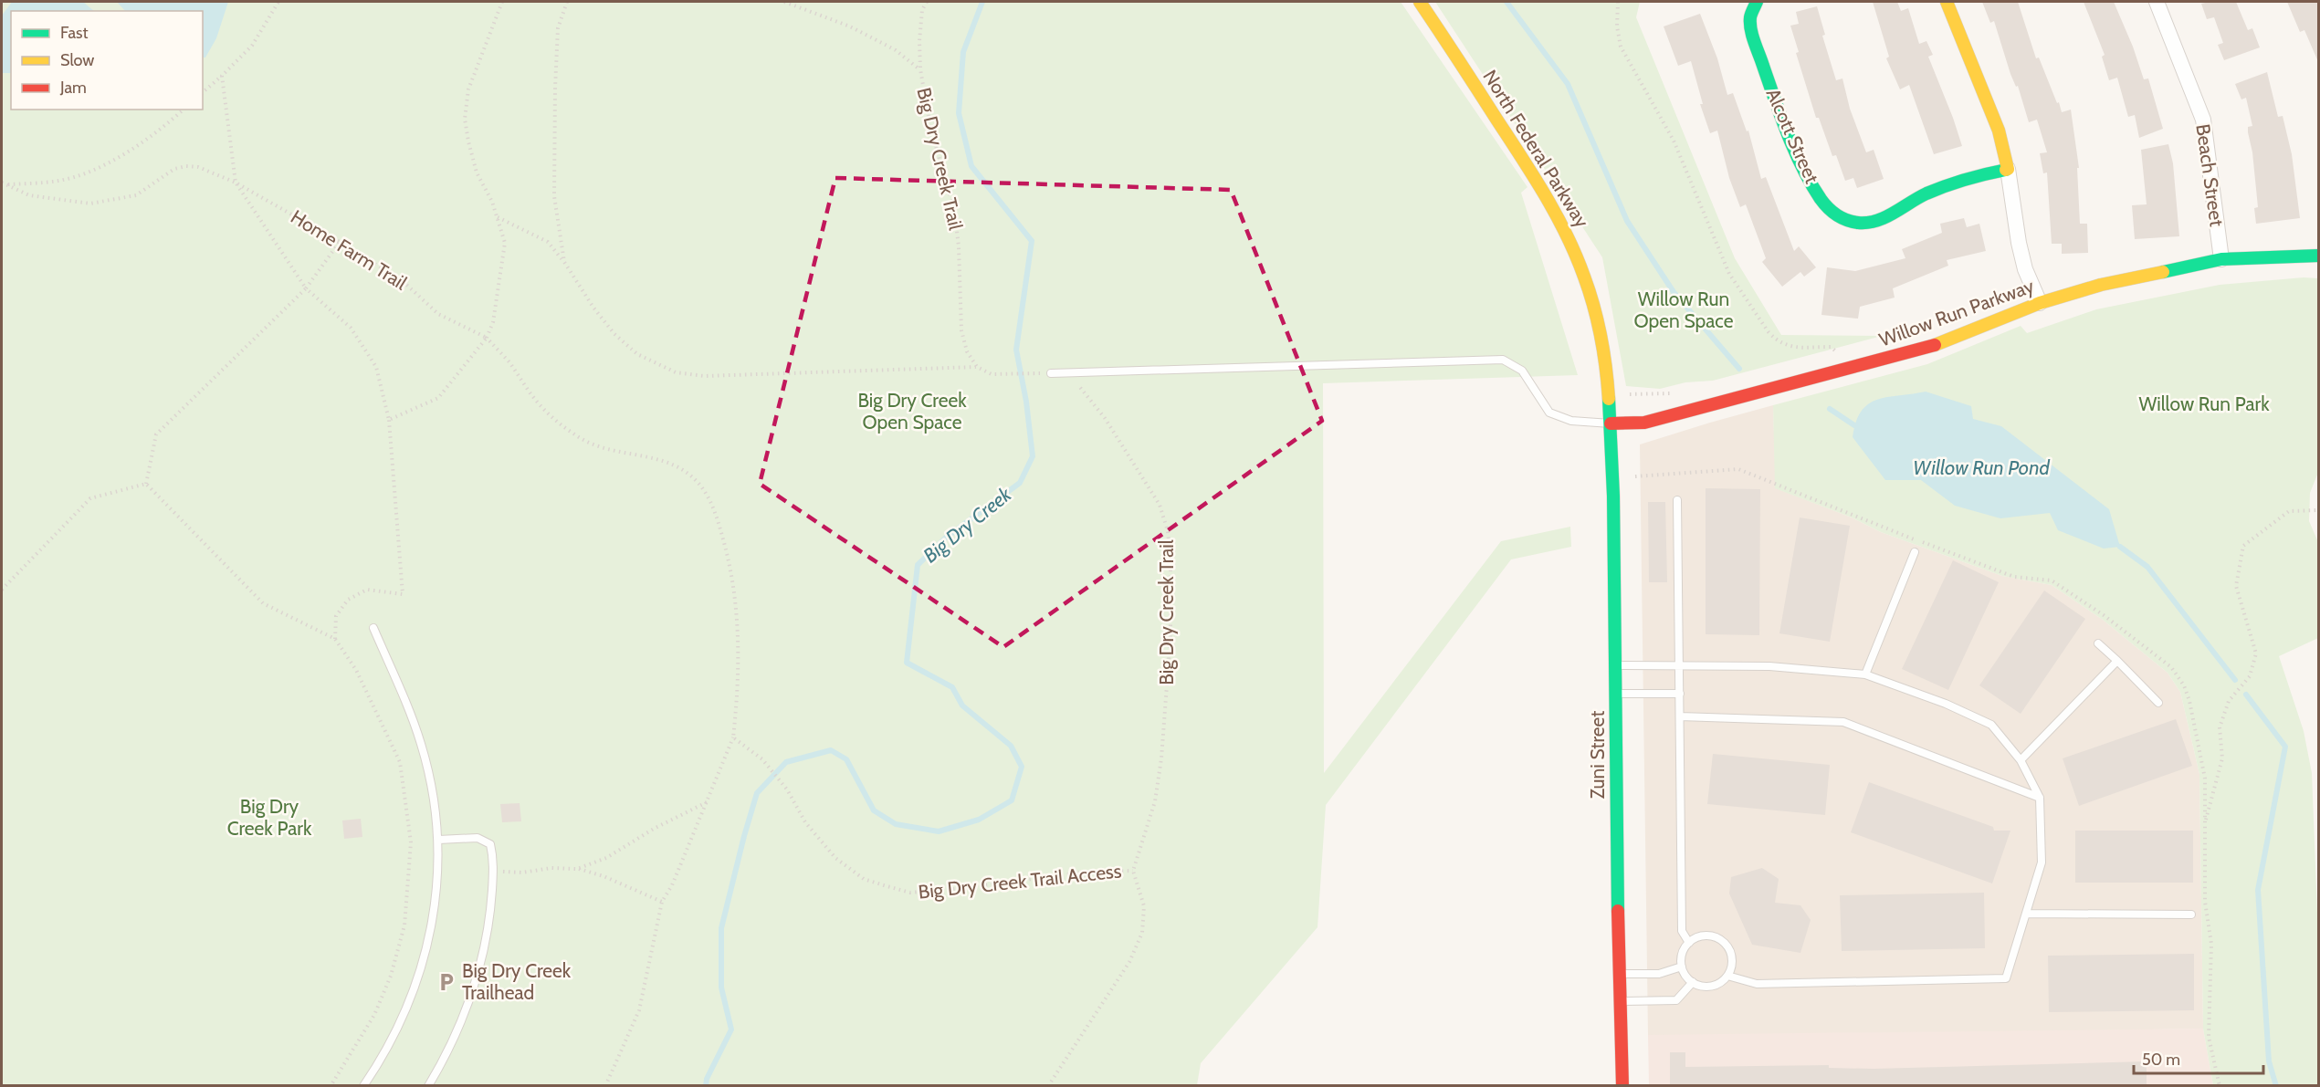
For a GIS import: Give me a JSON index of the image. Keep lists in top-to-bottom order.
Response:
{
  "streets": {
    "street": [
      "Alcott Street",
      "North Federal Parkway",
      "Beach Street",
      "Willow Run Parkway",
      "Zuni Street"
    ],
    "path": ["Big Dry Creek Trail", "Home Farm Trail", "Big Dry Creek Trail Access"]
  },
  "crossings": [
    ["North Federal Parkway", "Willow Run Parkway"],
    ["North Federal Parkway", "Zuni Street"],
    ["Big Dry Creek Trail", "Big Dry Creek Trail Access"],
    ["Beach Street", "Willow Run Parkway"],
    ["Home Farm Trail", "Big Dry Creek Trail Access"],
    ["Willow Run Parkway", "Zuni Street"]
  ],
  "water": ["Willow Run Pond", "Big Dry Creek"],
  "parks": [
    "Willow Run Open Space",
    "Big Dry Creek Open Space",
    "Willow Run Park",
    "Big Dry Creek Park"
  ],
  "places": {
    "parking": ["Big Dry Creek Trailhead"]
  },
  "legend": ["Fast", "Slow", "Jam"],
  "scale_bar": "50 m"
}
